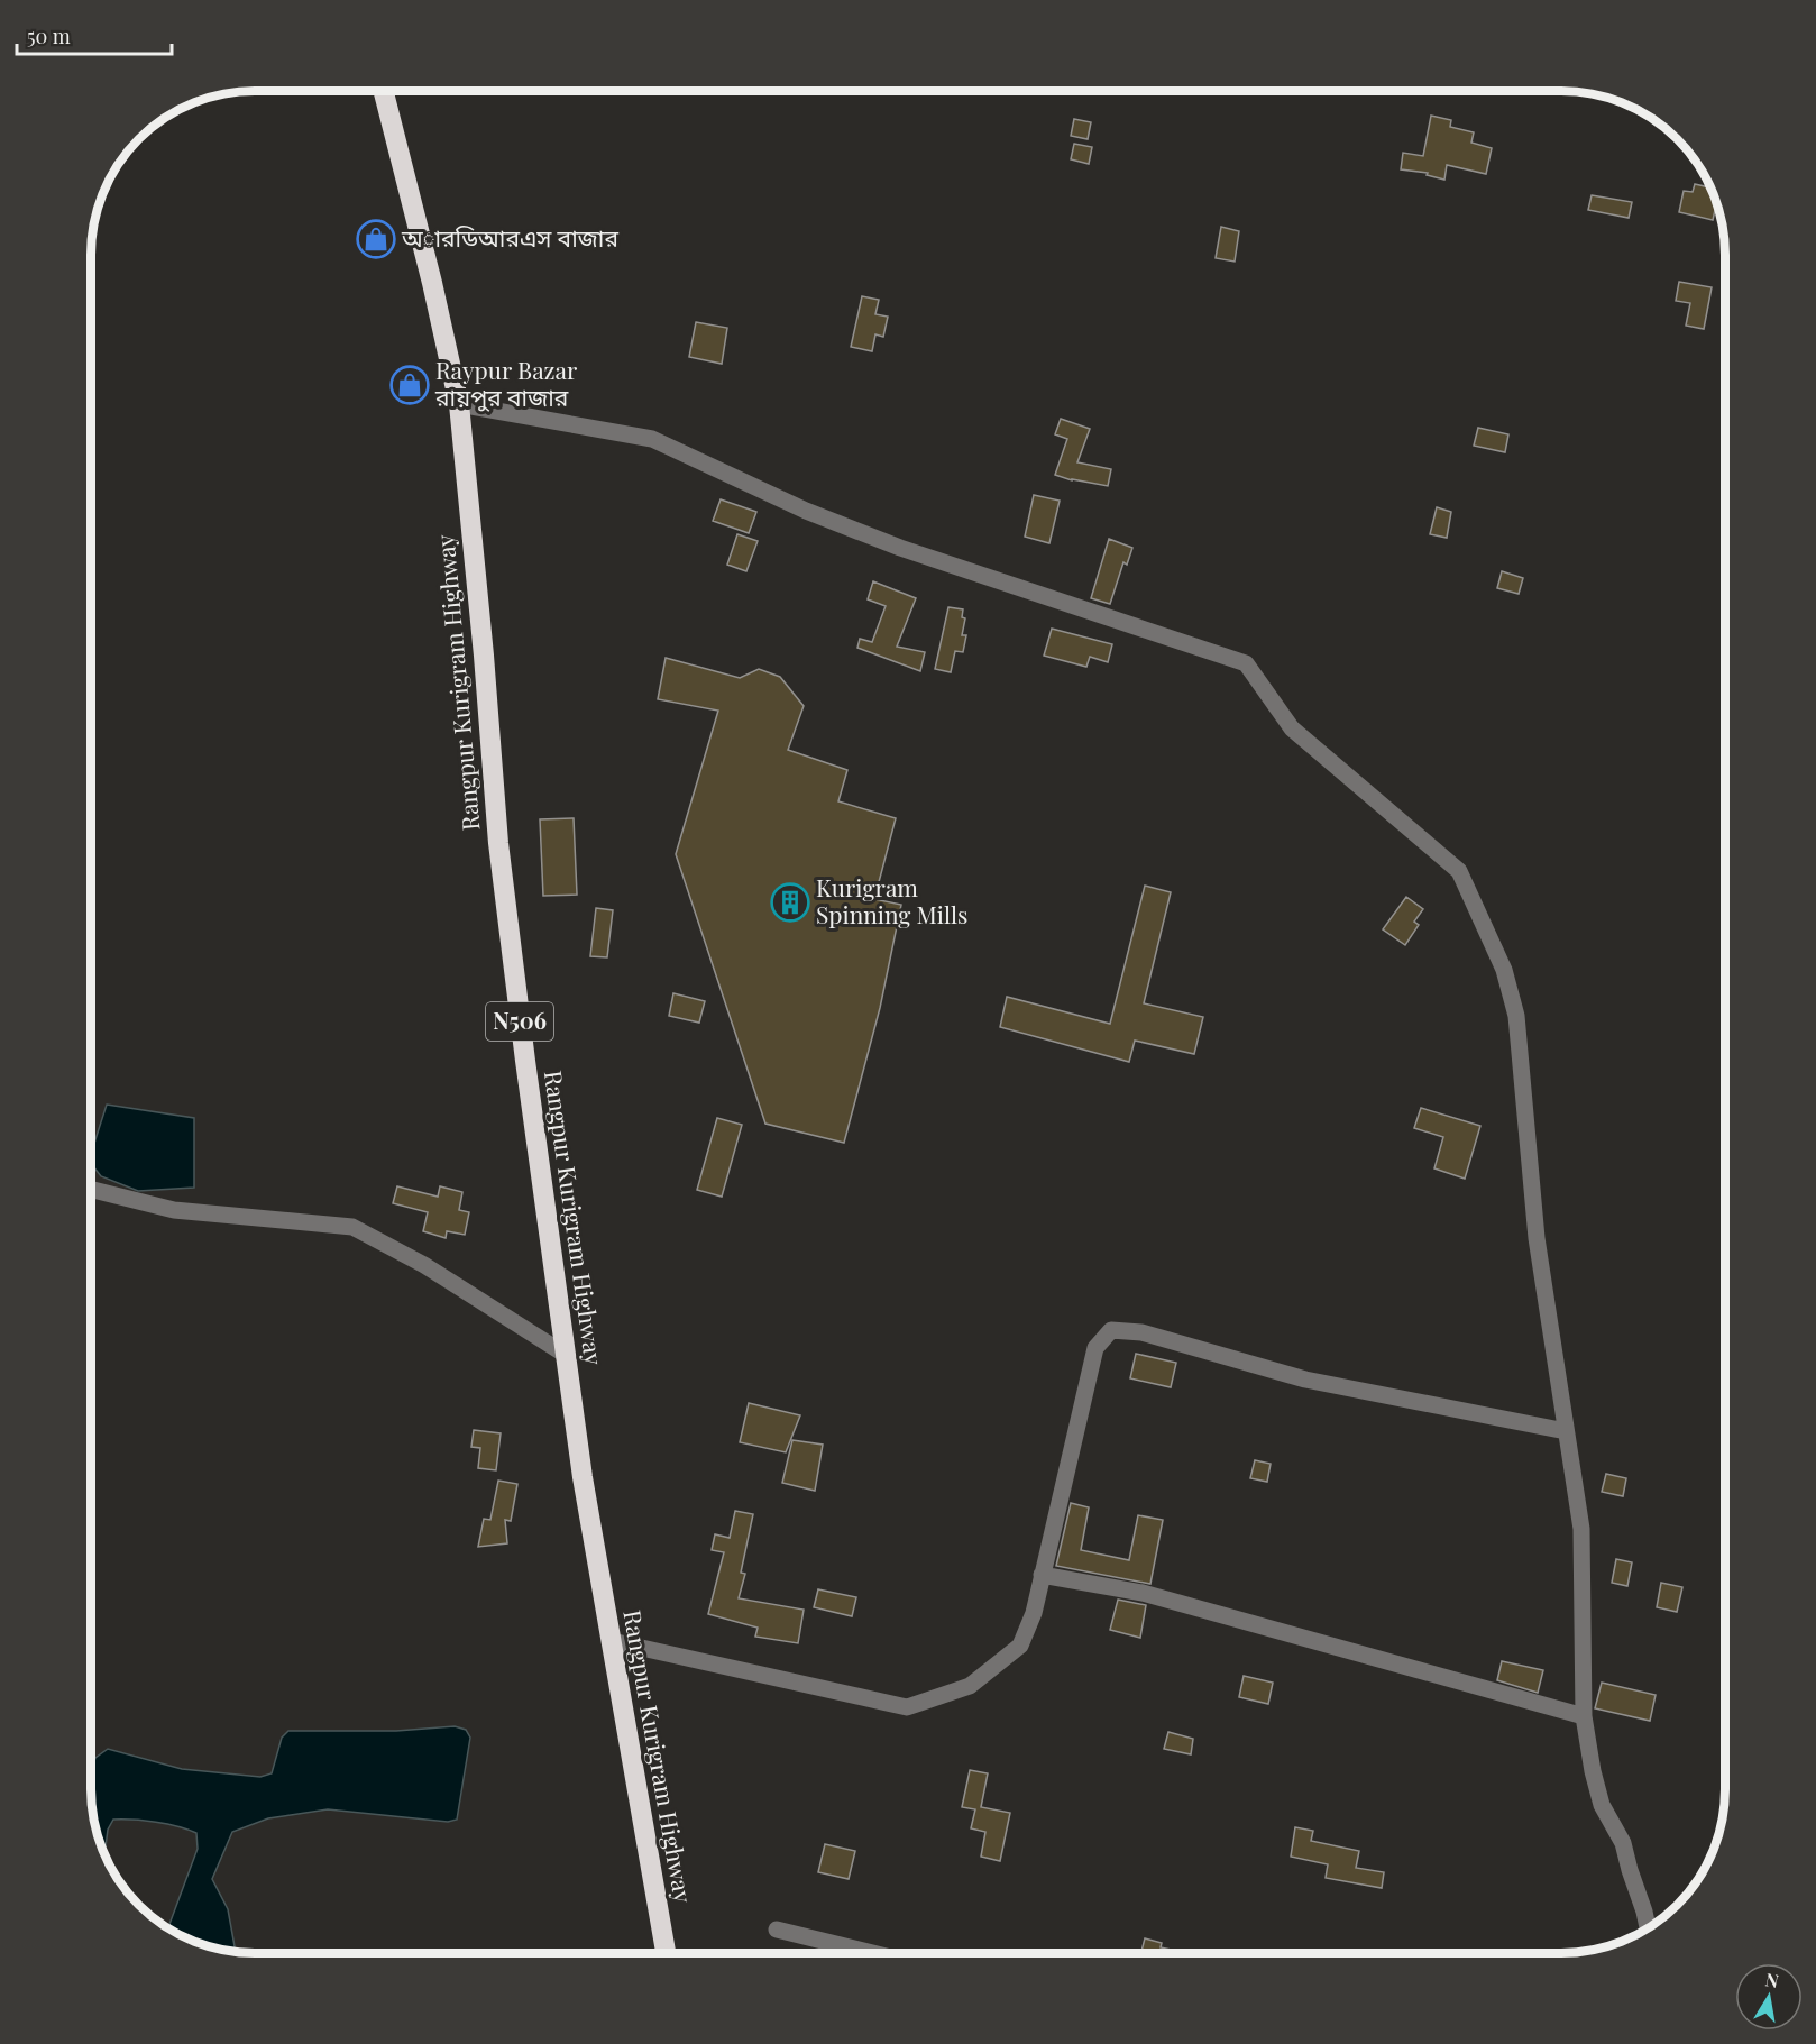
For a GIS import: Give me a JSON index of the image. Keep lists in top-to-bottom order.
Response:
{
  "streets": {
    "highway": ["Rangpur Kurigram Highway", "N506"]
  },
  "places": {
    "shop": ["অারডিআরএস বাজার", "Raypur Bazar রায়পুর বাজার"],
    "building": ["Kurigram Spinning Mills"]
  },
  "scale_bar": "50 m",
  "north": "top"
}
